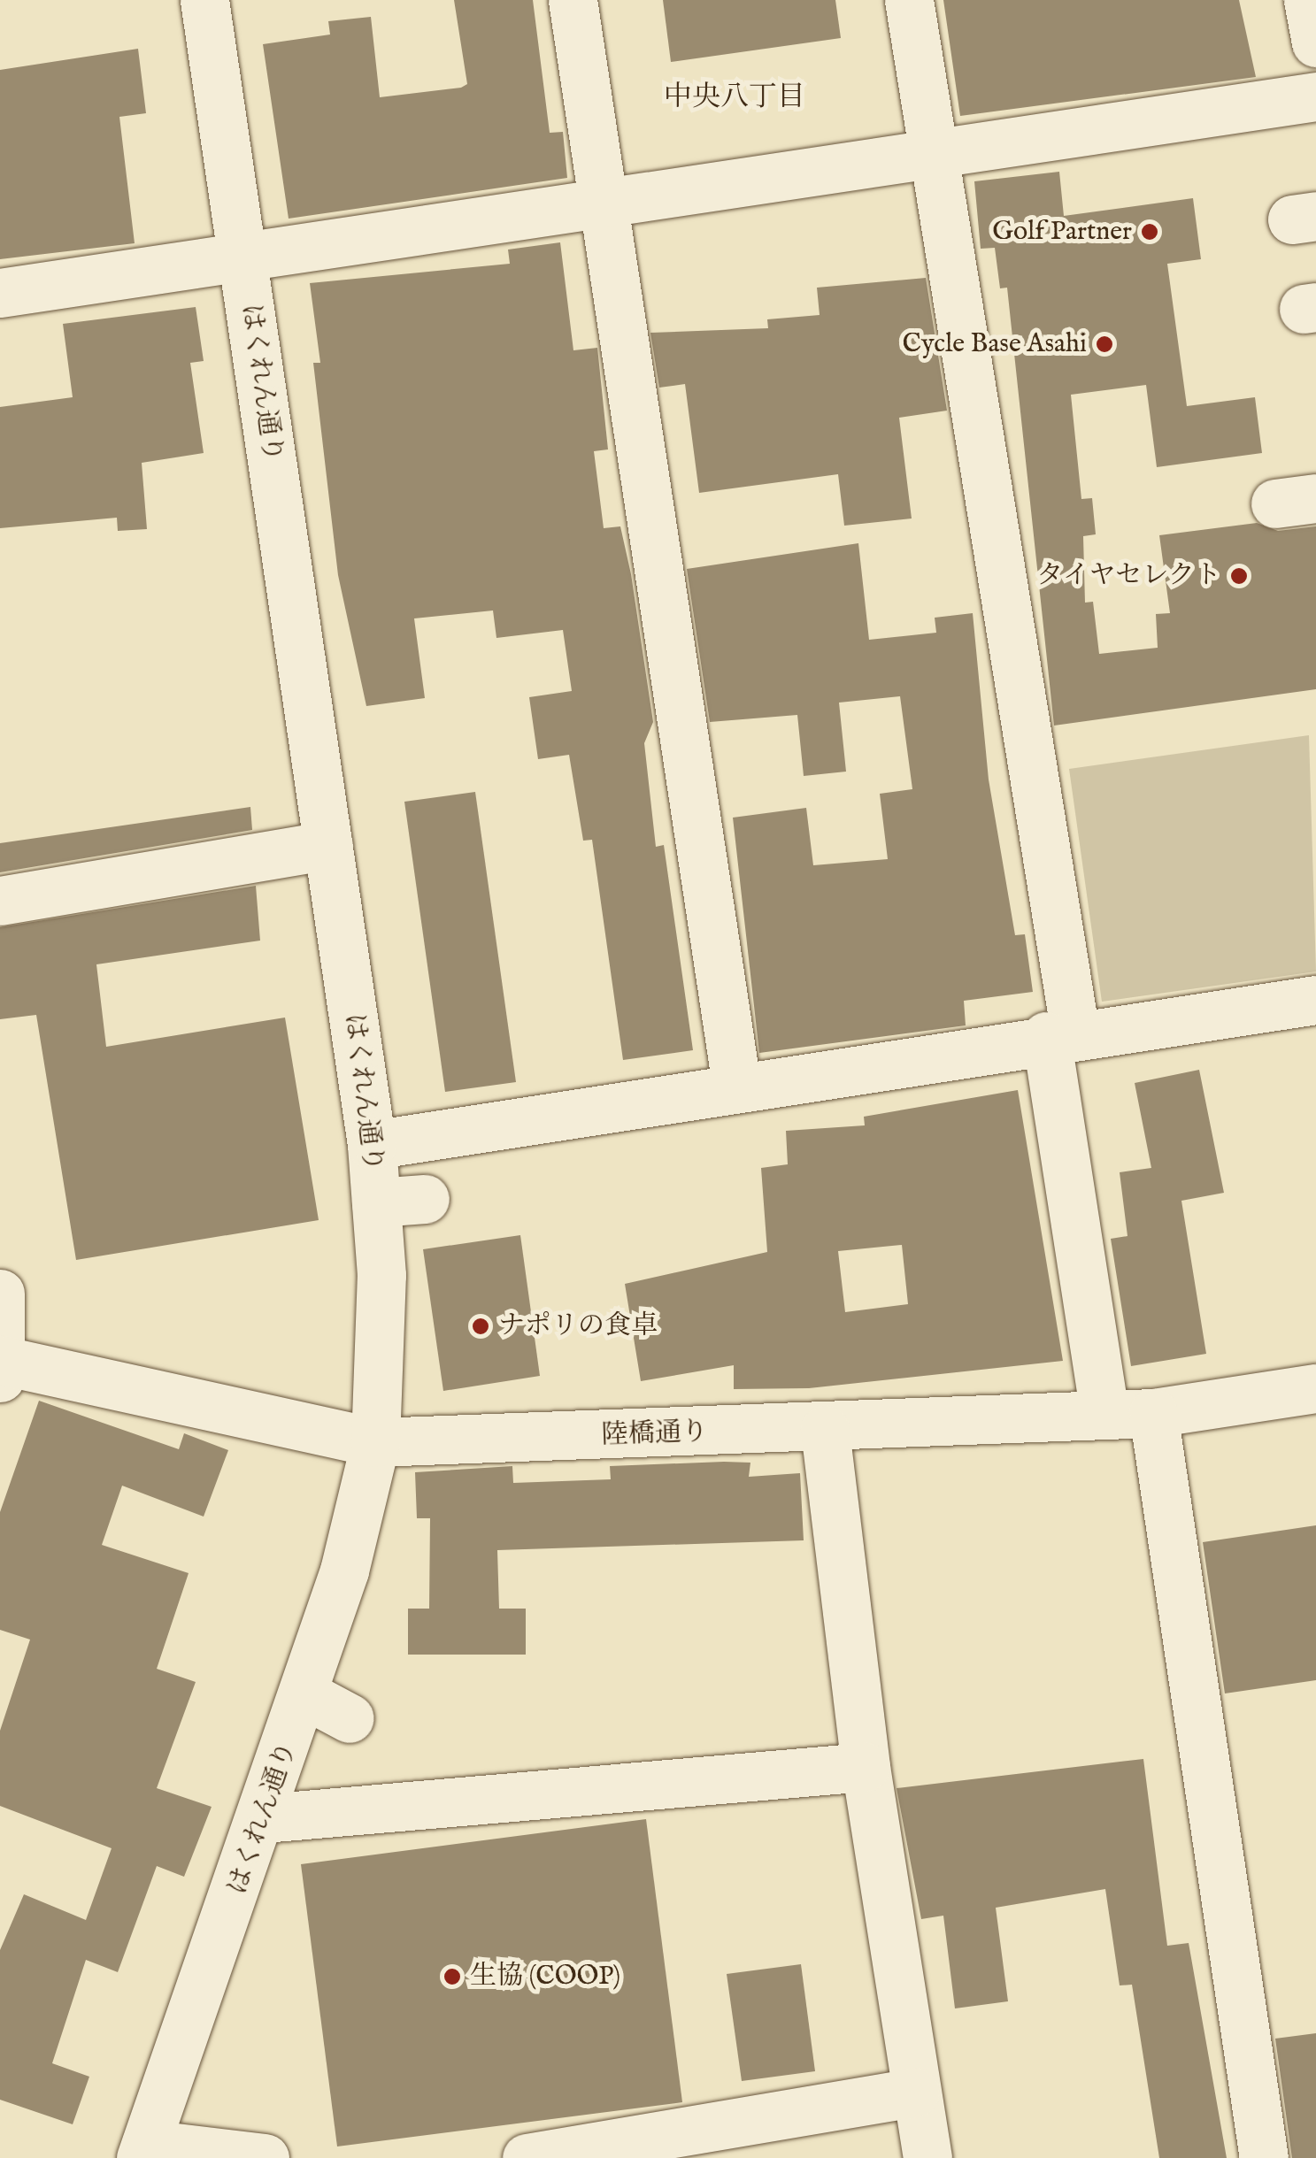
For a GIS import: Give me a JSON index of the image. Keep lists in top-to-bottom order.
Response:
{
  "streets": {
    "street": ["はくれん通り", "陸橋通り"]
  },
  "crossings": [
    ["はくれん通り", "陸橋通り"]
  ],
  "districts": ["中央八丁目"],
  "places": [
    "Golf Partner",
    "Cycle Base Asahi",
    "タイヤセレクト",
    "ナポリの食卓",
    "生協 (COOP)"
  ]
}
